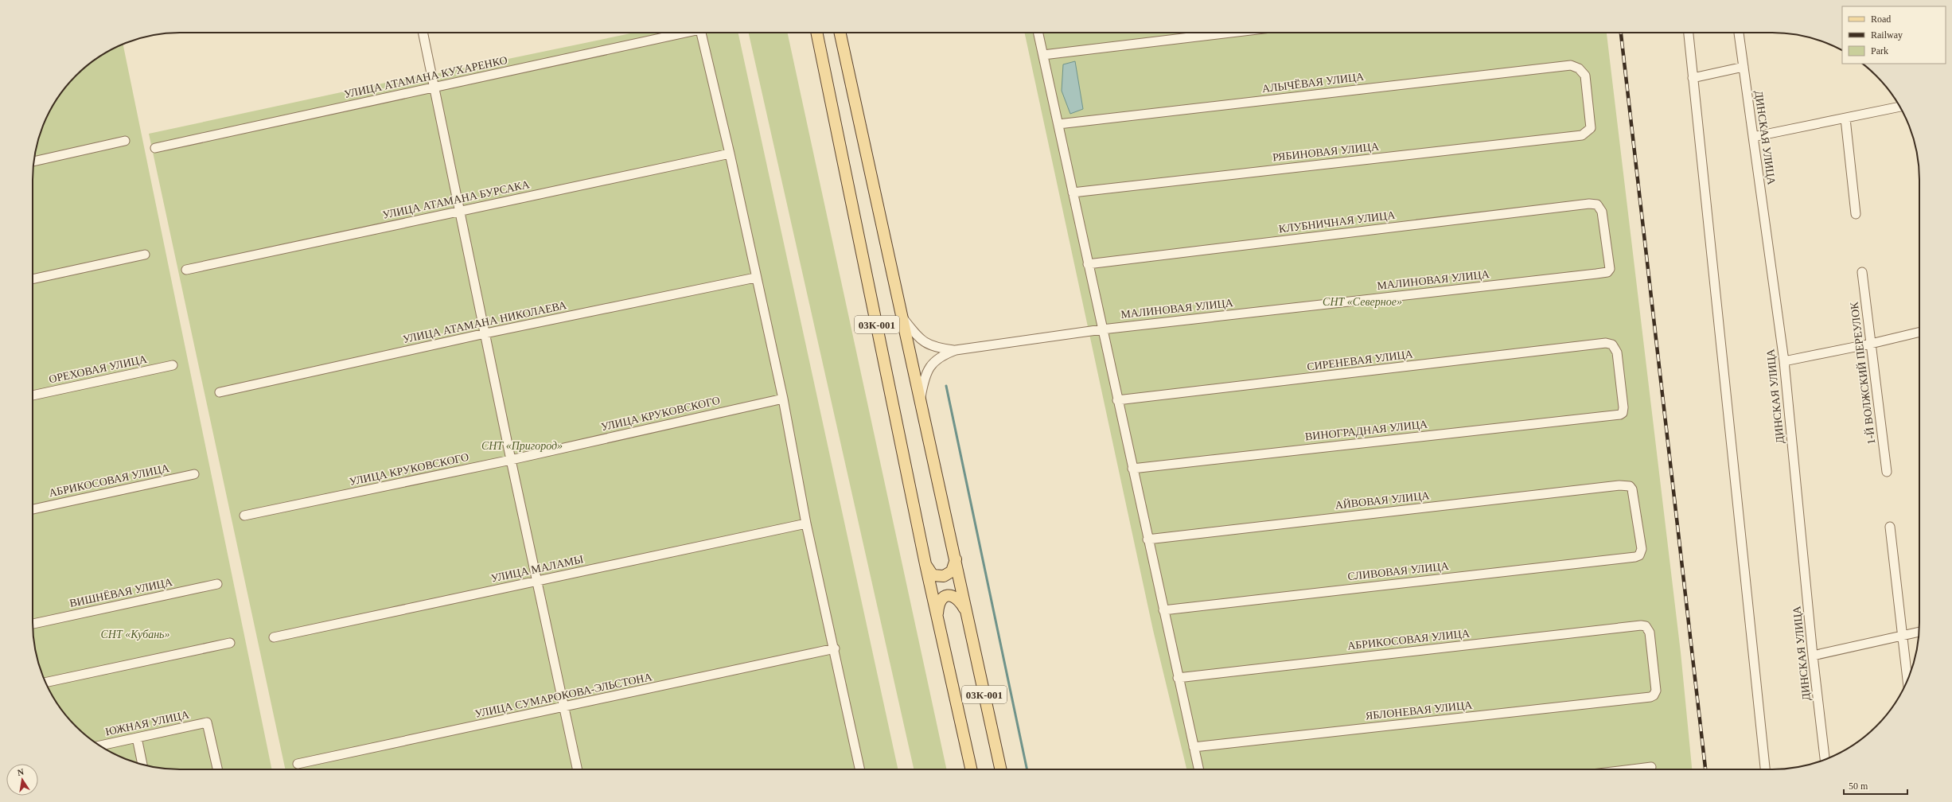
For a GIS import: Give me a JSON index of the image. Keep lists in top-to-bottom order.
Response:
{
  "streets": {
    "main road": ["03К-001"],
    "street": [
      "УЛИЦА АТАМАНА КУХАРЕНКО",
      "АЛЫЧЁВАЯ УЛИЦА",
      "ДИНСКАЯ УЛИЦА",
      "РЯБИНОВАЯ УЛИЦА",
      "УЛИЦА АТАМАНА БУРСАКА",
      "КЛУБНИЧНАЯ УЛИЦА",
      "МАЛИНОВАЯ УЛИЦА",
      "УЛИЦА АТАМАНА НИКОЛАЕВА",
      "СИРЕНЕВАЯ УЛИЦА",
      "ОРЕХОВАЯ УЛИЦА",
      "1-Й ВОЛЖСКИЙ ПЕРЕУЛОК",
      "УЛИЦА КРУКОВСКОГО",
      "ВИНОГРАДНАЯ УЛИЦА",
      "АБРИКОСОВАЯ УЛИЦА",
      "АЙВОВАЯ УЛИЦА",
      "УЛИЦА МАЛАМЫ",
      "СЛИВОВАЯ УЛИЦА",
      "ВИШНЁВАЯ УЛИЦА",
      "УЛИЦА СУМАРОКОВА-ЭЛЬСТОНА",
      "ЯБЛОНЕВАЯ УЛИЦА",
      "ЮЖНАЯ УЛИЦА"
    ]
  },
  "crossings": [
    ["УЛИЦА АТАМАНА КУХАРЕНКО", "УЛИЦА АТАМАНА БУРСАКА"],
    ["АЛЫЧЁВАЯ УЛИЦА", "РЯБИНОВАЯ УЛИЦА"],
    ["КЛУБНИЧНАЯ УЛИЦА", "МАЛИНОВАЯ УЛИЦА"],
    ["СИРЕНЕВАЯ УЛИЦА", "ВИНОГРАДНАЯ УЛИЦА"],
    ["АБРИКОСОВАЯ УЛИЦА", "ЯБЛОНЕВАЯ УЛИЦА"],
    ["АЙВОВАЯ УЛИЦА", "СЛИВОВАЯ УЛИЦА"]
  ],
  "parks": ["СНТ «Северное»", "СНТ «Пригород»", "СНТ «Кубань»"],
  "legend": ["Road", "Railway", "Park"],
  "scale_bar": "50 m",
  "north": "top"
}
